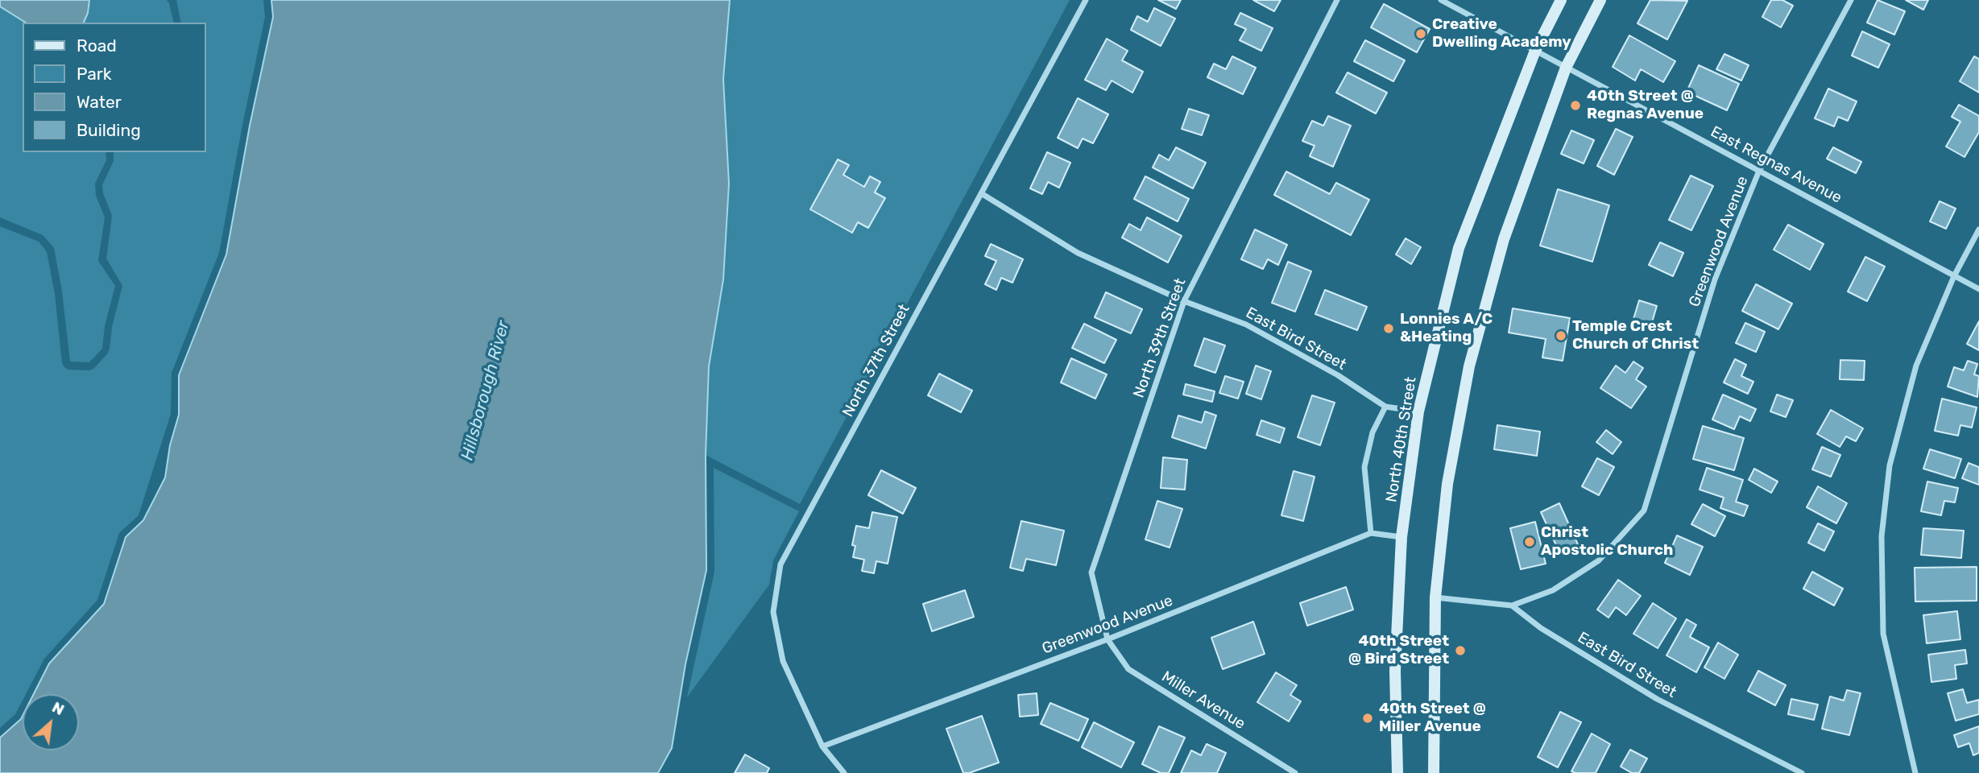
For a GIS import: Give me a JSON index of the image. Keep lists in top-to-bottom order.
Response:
{
  "streets": {
    "main road": ["North 40th Street"],
    "street": [
      "East Regnas Avenue",
      "Greenwood Avenue",
      "North 39th Street",
      "East Bird Street",
      "North 37th Street",
      "Miller Avenue"
    ]
  },
  "crossings": [
    ["East Regnas Avenue", "Greenwood Avenue"],
    ["East Regnas Avenue", "North 40th Street"],
    ["Greenwood Avenue", "North 39th Street"],
    ["Greenwood Avenue", "East Bird Street"],
    ["Greenwood Avenue", "North 37th Street"],
    ["Greenwood Avenue", "North 40th Street"],
    ["Greenwood Avenue", "Miller Avenue"],
    ["North 39th Street", "East Bird Street"],
    ["North 39th Street", "Miller Avenue"],
    ["East Bird Street", "North 37th Street"],
    ["East Bird Street", "North 40th Street"]
  ],
  "water": ["Hillsborough River"],
  "places": [
    "Creative Dwelling Academy",
    "40th Street @ Regnas Avenue",
    "Lonnies A/C &Heating",
    "Temple Crest Church of Christ",
    "Christ Apostolic Church",
    "40th Street @ Bird Street",
    "40th Street @ Miller Avenue"
  ],
  "legend": [
    "Road",
    "Park",
    "Water",
    "Building"
  ],
  "north": "top right"
}
